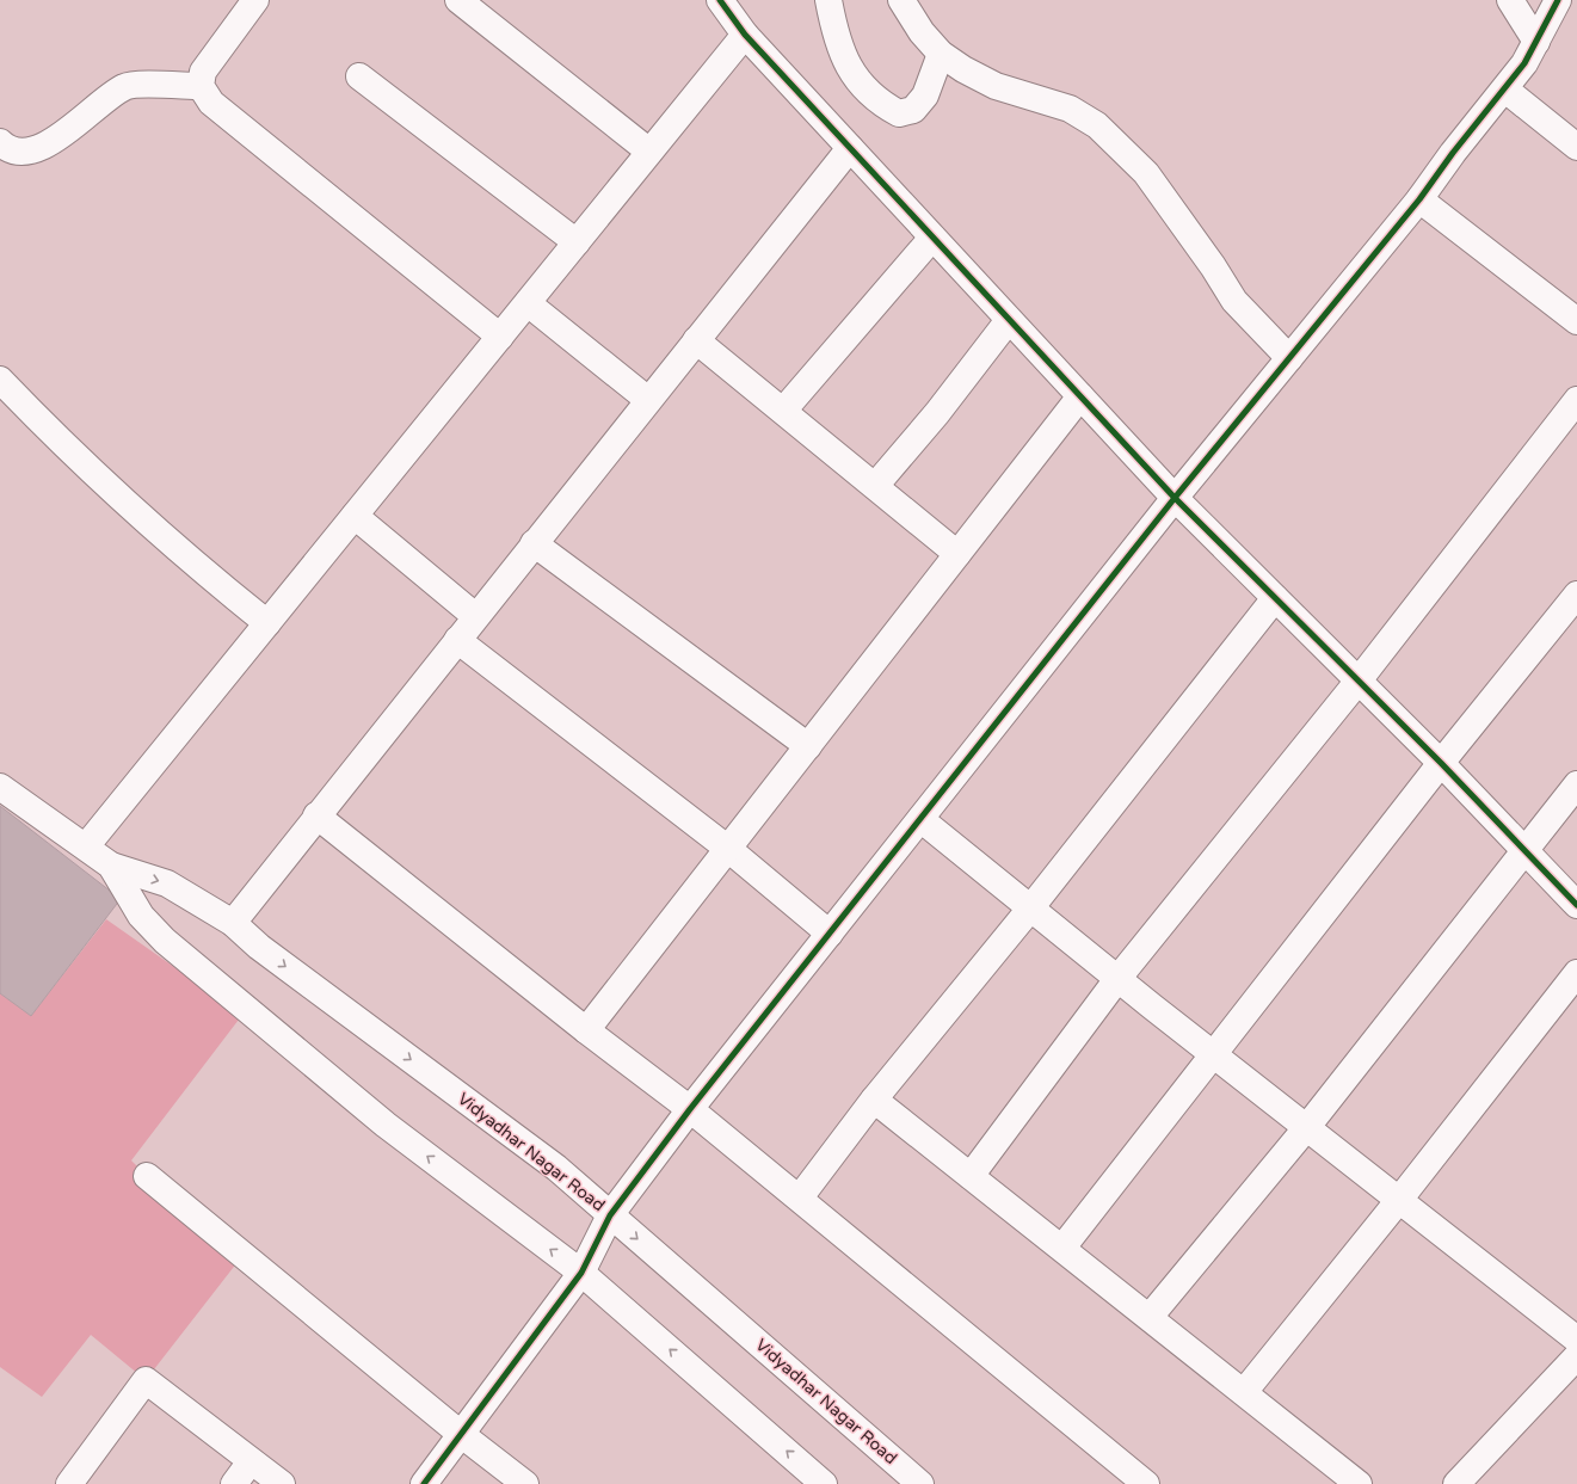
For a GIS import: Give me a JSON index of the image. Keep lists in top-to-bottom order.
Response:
{
  "streets": {
    "street": ["Vidyadhar Nagar Road"]
  }
}
